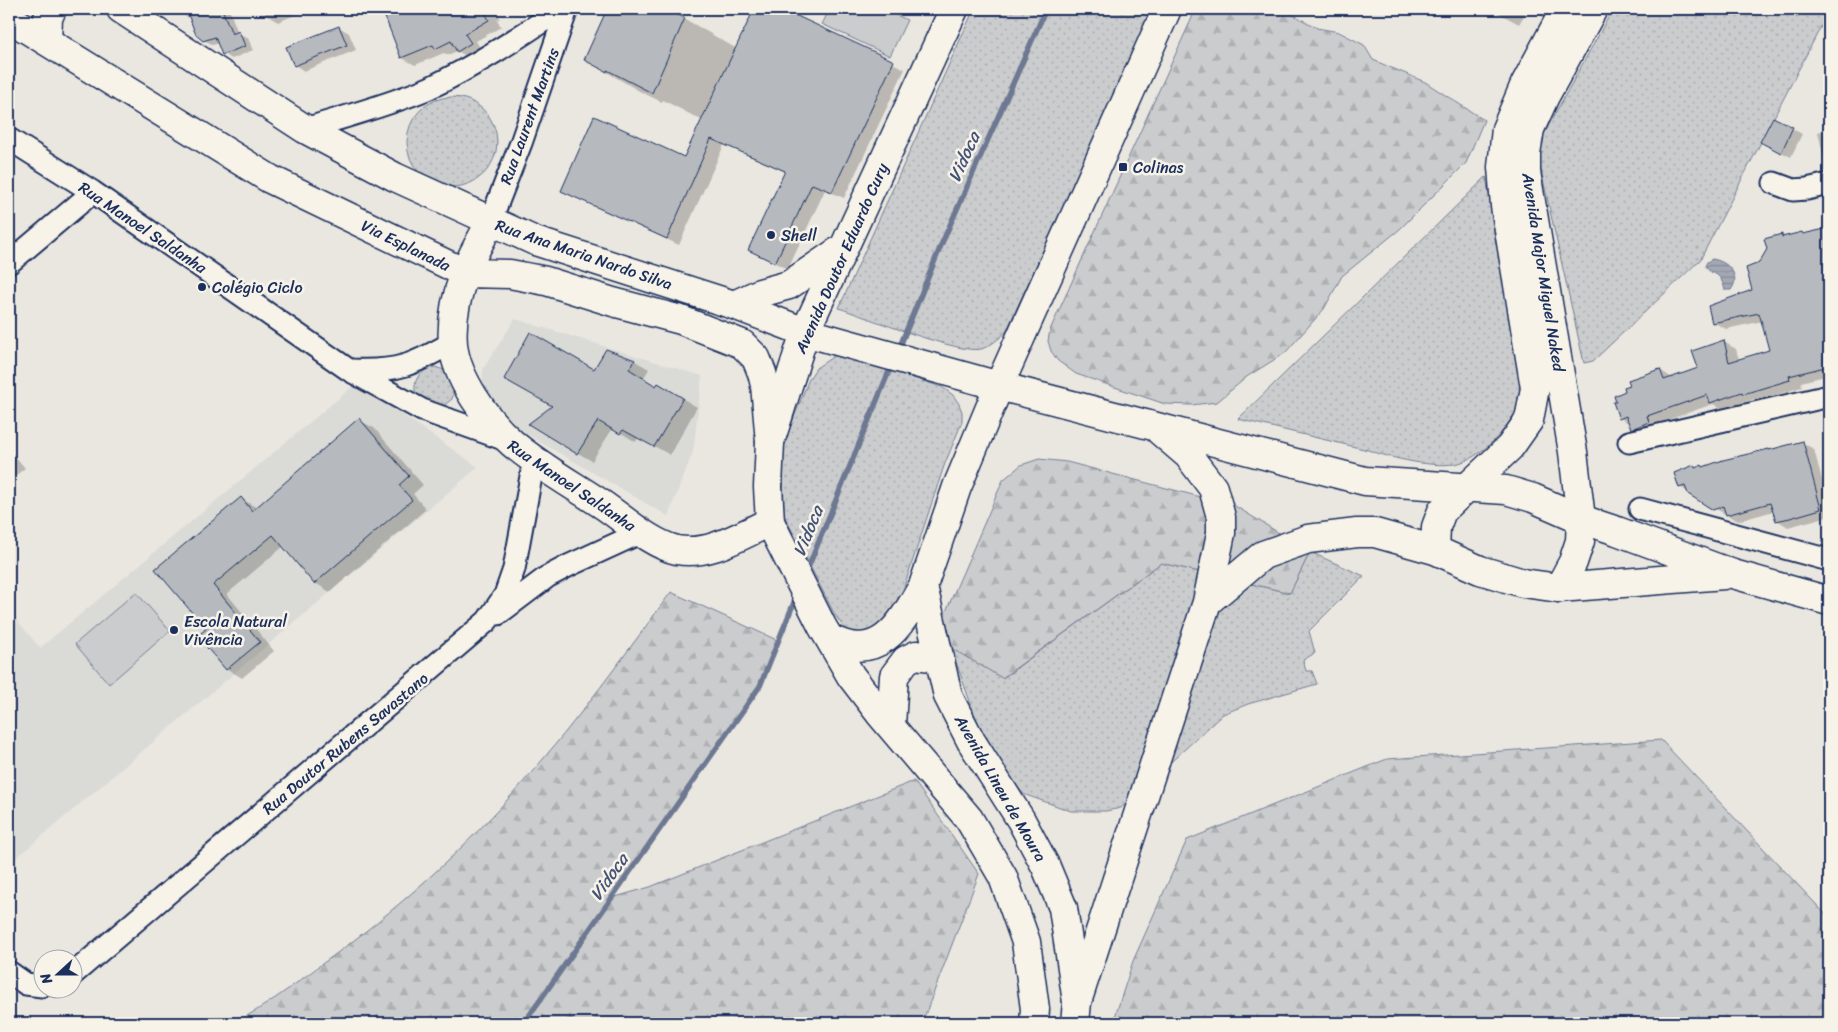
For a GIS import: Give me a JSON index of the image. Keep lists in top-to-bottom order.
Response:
{
  "streets": {
    "main road": [
      "Rua Manoel Saldanha",
      "Via Esplanada",
      "Rua Ana Maria Nardo Silva",
      "Avenida Doutor Eduardo Cury",
      "Avenida Major Miguel Naked",
      "Avenida Lineu de Moura"
    ],
    "street": ["Rua Laurent Martins", "Rua Doutor Rubens Savastano"]
  },
  "crossings": [
    ["Rua Laurent Martins", "Rua Ana Maria Nardo Silva"],
    ["Rua Manoel Saldanha", "Avenida Doutor Eduardo Cury"],
    ["Rua Manoel Saldanha", "Rua Doutor Rubens Savastano"],
    ["Via Esplanada", "Avenida Doutor Eduardo Cury"],
    ["Rua Ana Maria Nardo Silva", "Avenida Doutor Eduardo Cury"],
    ["Rua Ana Maria Nardo Silva", "Avenida Major Miguel Naked"]
  ],
  "water": ["Vidoca"],
  "places": {
    "transit": ["Colinas"],
    "other": ["Shell", "Colégio Ciclo", "Escola Natural Vivência"]
  },
  "north": "left"
}
